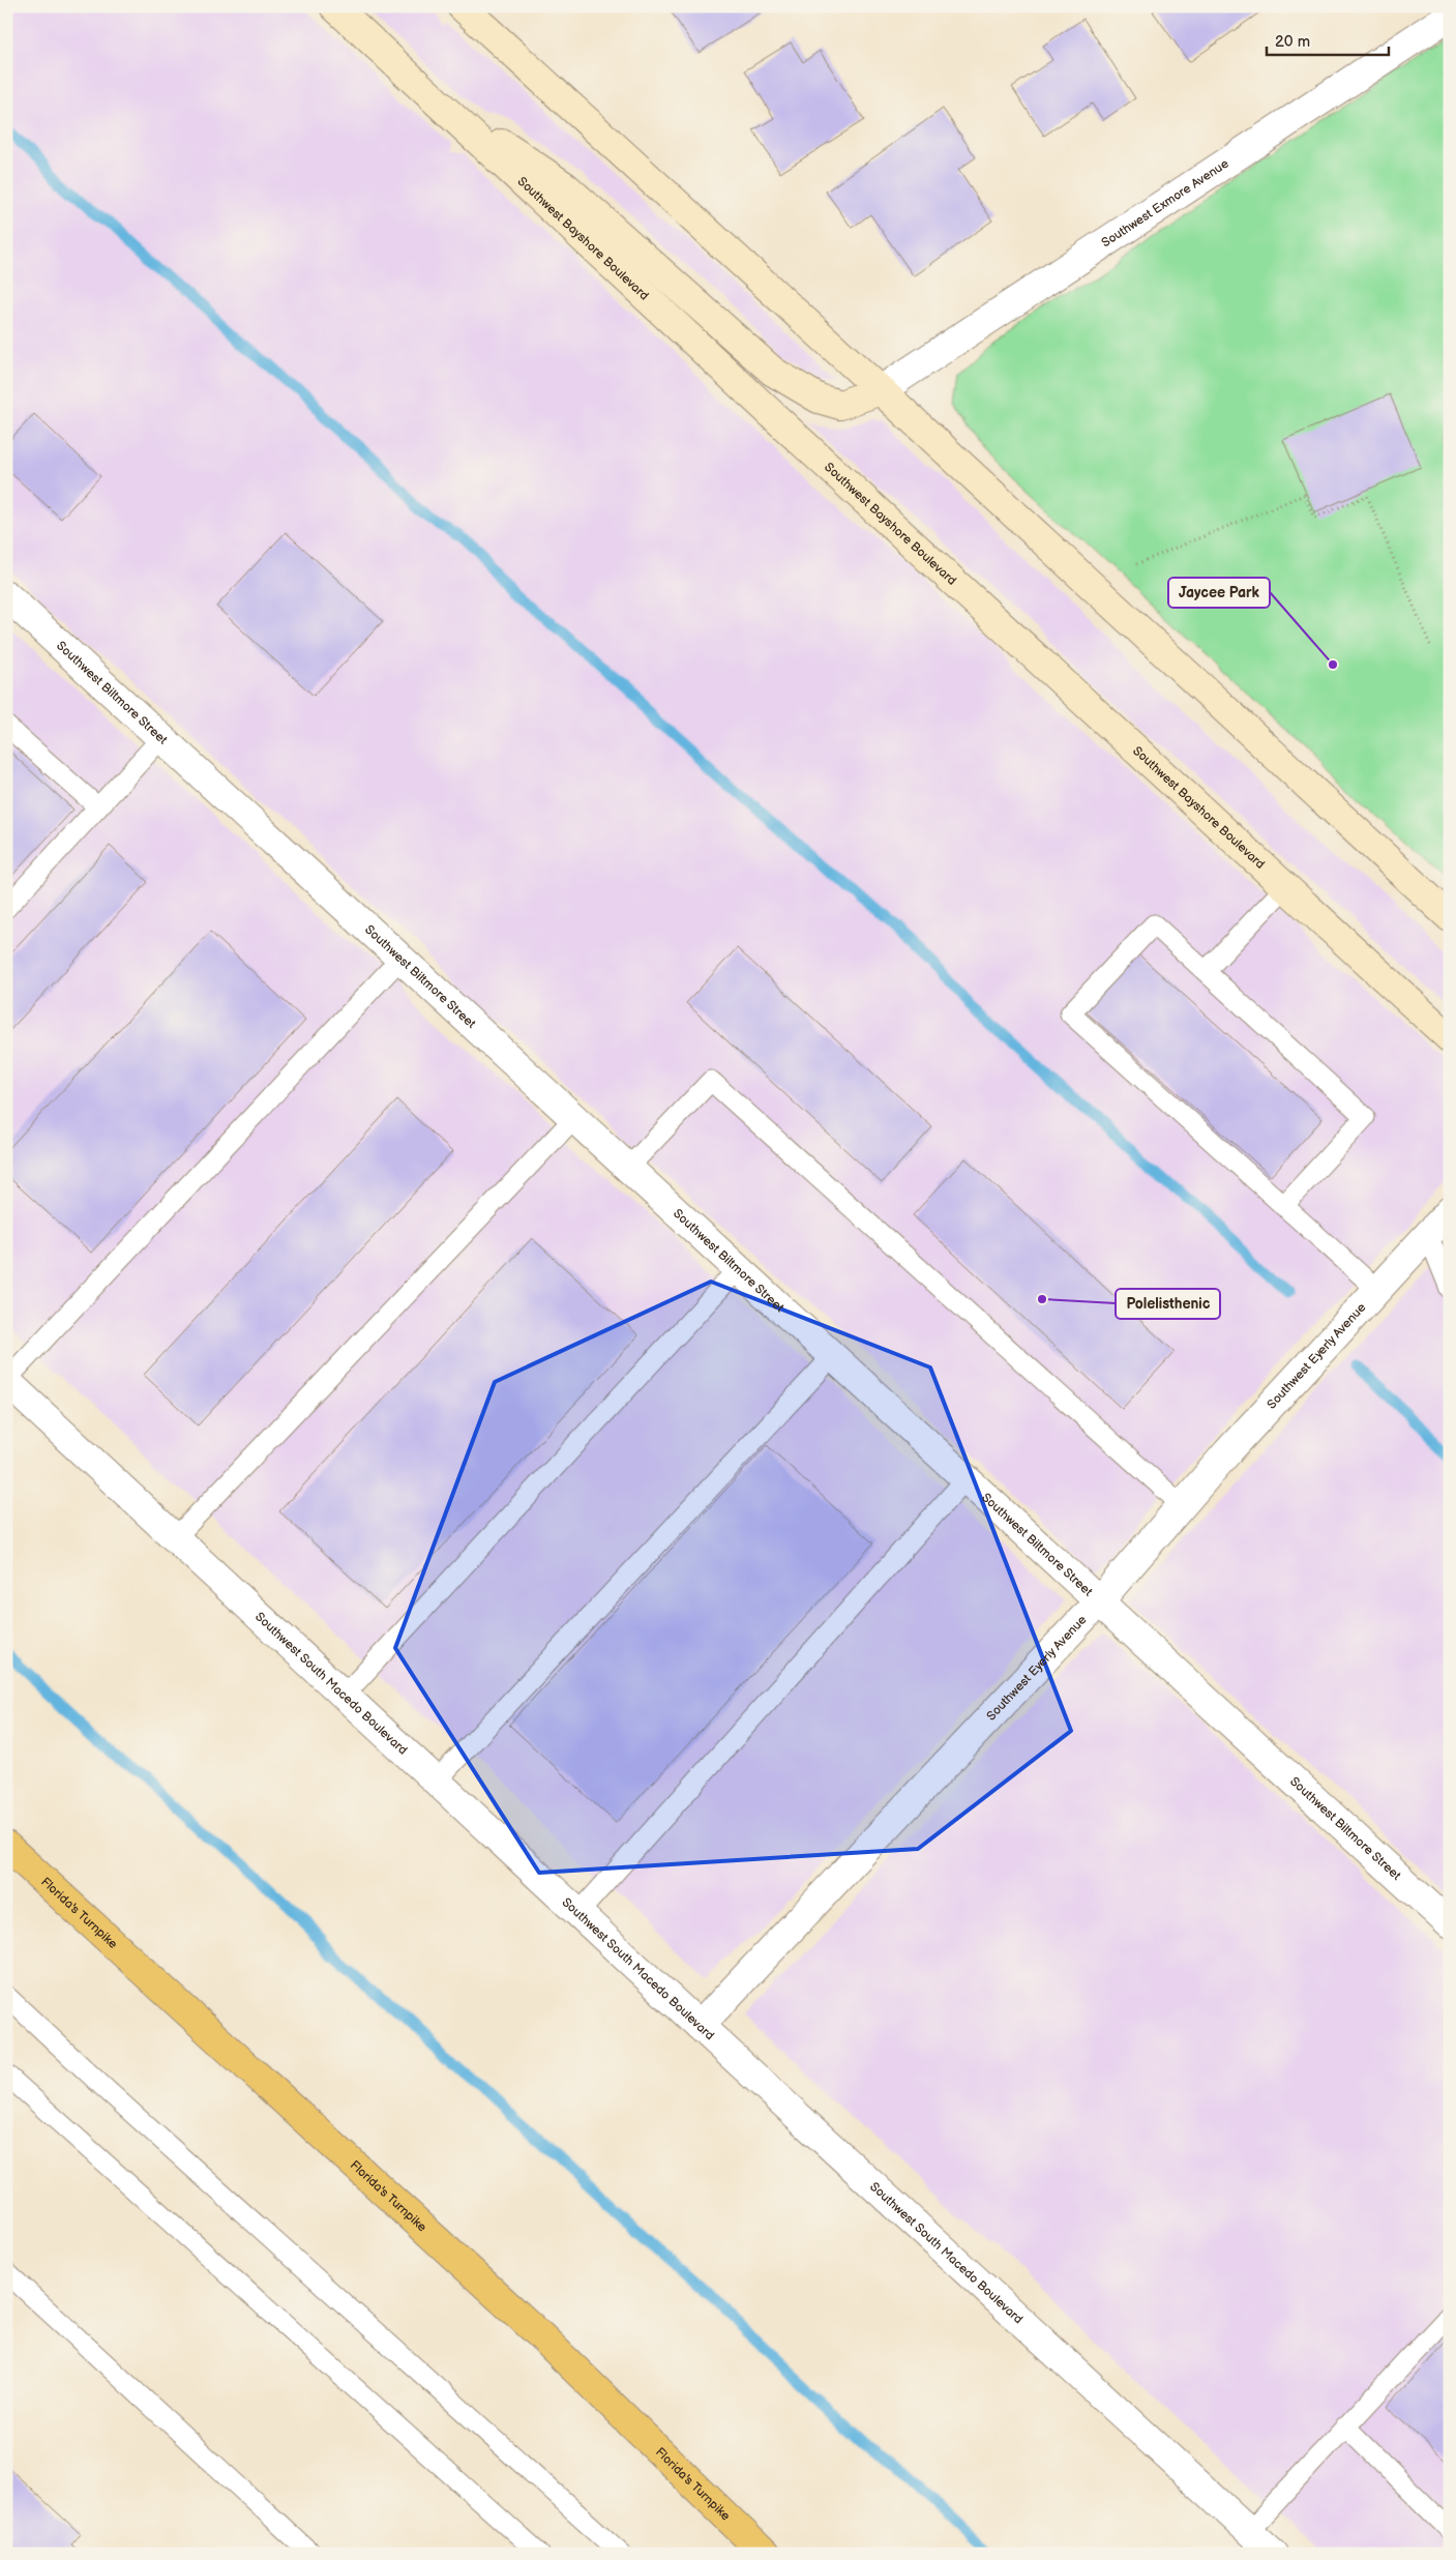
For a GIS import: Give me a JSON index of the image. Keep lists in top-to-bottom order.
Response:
{
  "streets": {
    "highway": ["Florida's Turnpike"],
    "main road": ["Southwest Bayshore Boulevard"],
    "street": [
      "Southwest Exmore Avenue",
      "Southwest Biltmore Street",
      "Southwest Eyerly Avenue",
      "Southwest South Macedo Boulevard"
    ]
  },
  "crossings": [
    ["Southwest Biltmore Street", "Southwest Eyerly Avenue"],
    ["Southwest Eyerly Avenue", "Southwest South Macedo Boulevard"]
  ],
  "places": ["Jaycee Park", "Polelisthenic"],
  "scale_bar": "20 m"
}
